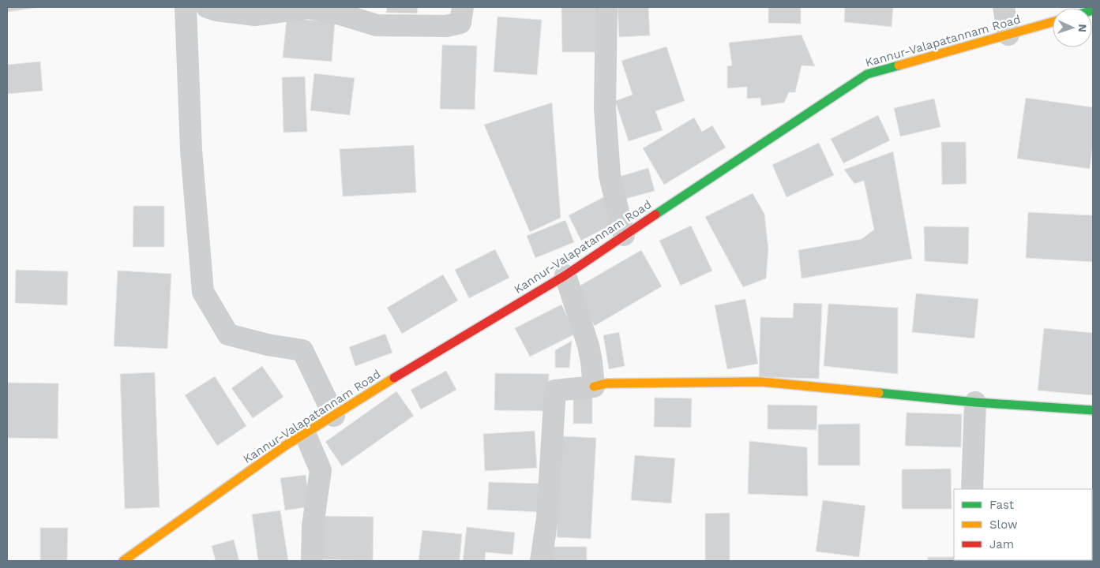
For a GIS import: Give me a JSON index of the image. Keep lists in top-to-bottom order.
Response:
{
  "streets": {
    "main road": ["Kannur-Valapatannam Road"]
  },
  "legend": ["Fast", "Slow", "Jam"],
  "north": "right"
}
